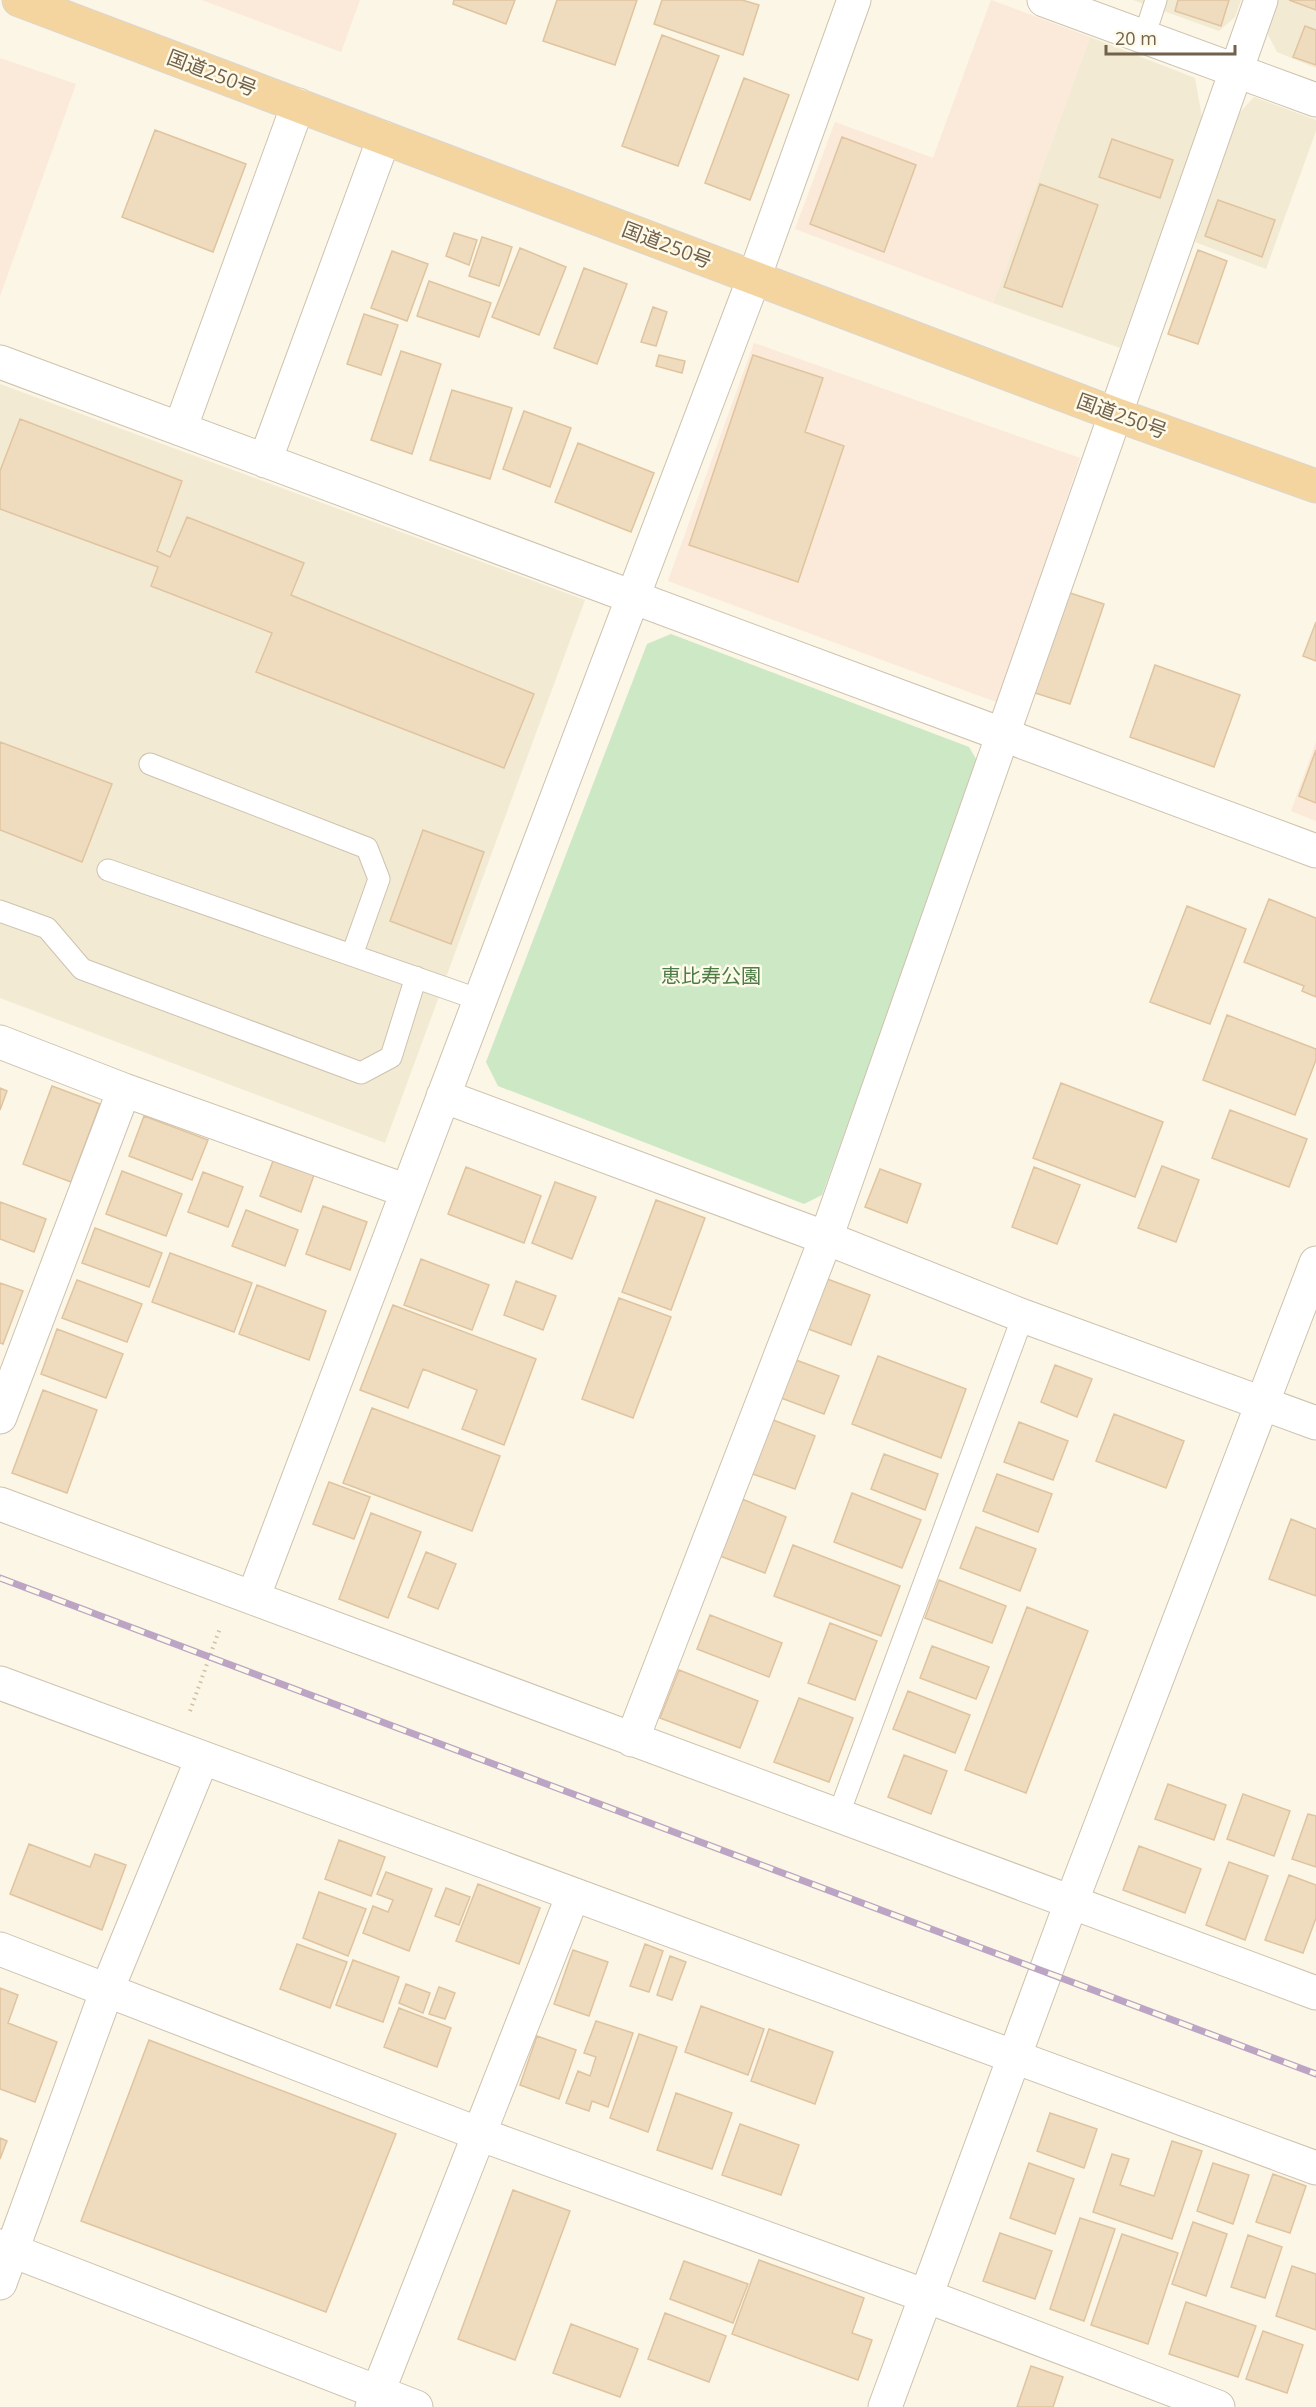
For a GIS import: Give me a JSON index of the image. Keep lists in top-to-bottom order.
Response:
{
  "streets": {
    "highway": ["国道250号"]
  },
  "parks": ["恵比寿公園"],
  "scale_bar": "20 m"
}
